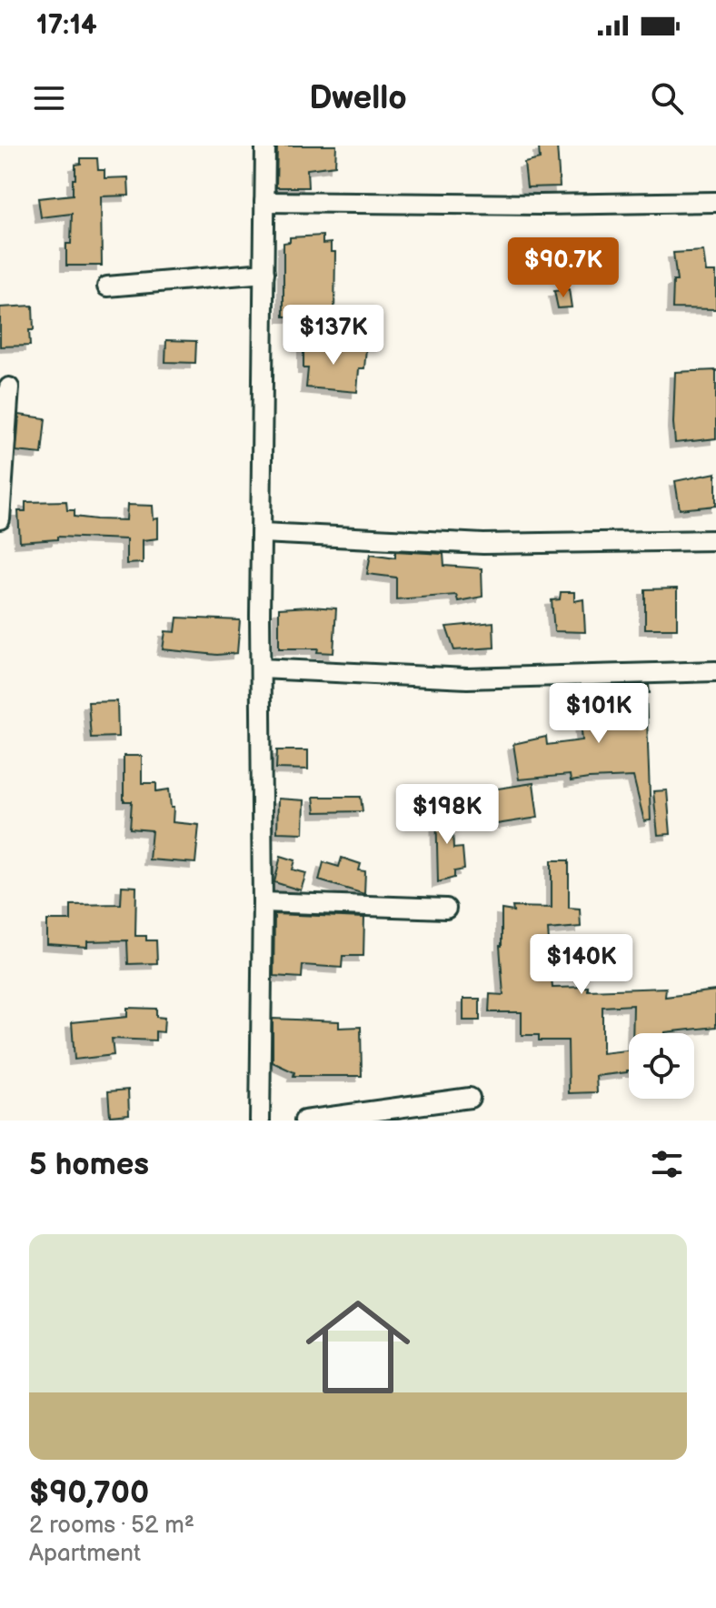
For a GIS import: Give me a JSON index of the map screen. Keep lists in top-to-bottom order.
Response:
{
  "page": {
    "status": "17:14",
    "header": "Dwello",
    "price": [
      "$90.7K",
      "$137K",
      "$101K",
      "$198K",
      "$140K"
    ],
    "heading": "5 homes",
    "list": [
      {
        "name": "$90,700",
        "note": "2 rooms · 52 m² · Apartment"
      }
    ]
  }
}
